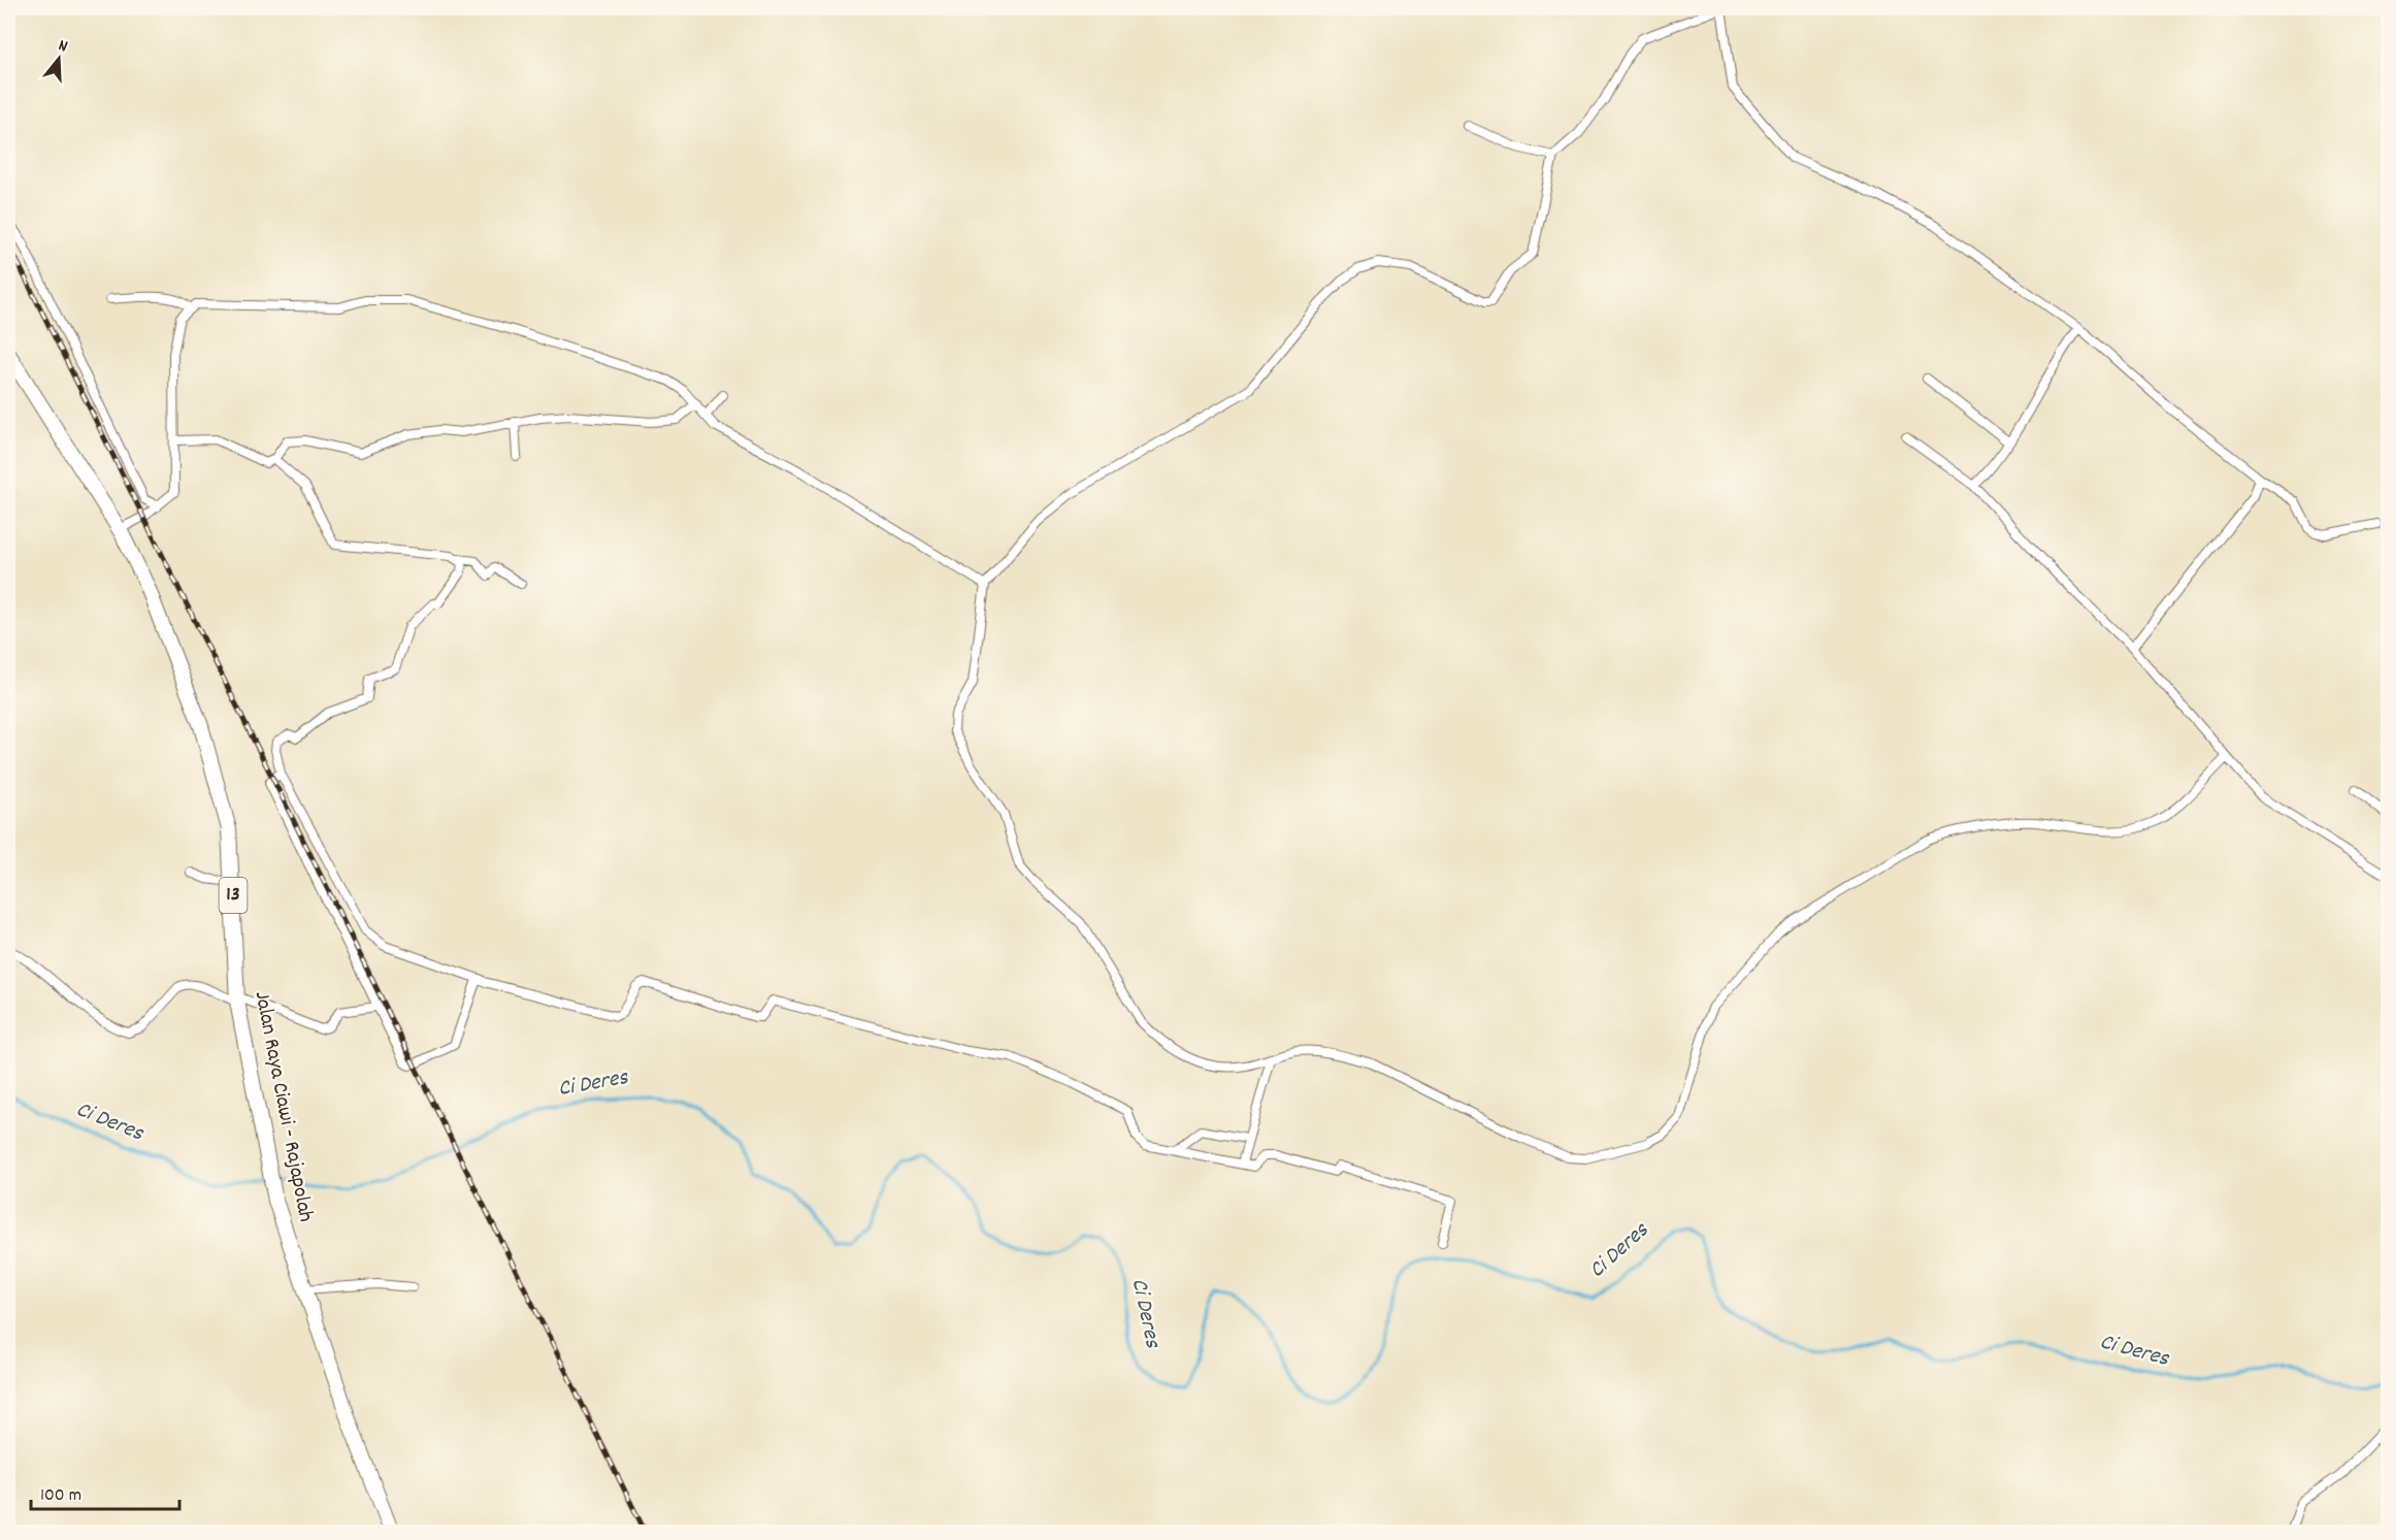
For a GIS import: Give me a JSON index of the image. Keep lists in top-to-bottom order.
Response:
{
  "streets": {
    "highway": ["13", "Jalan Raya Ciawi - Rajapolah"]
  },
  "water": ["Ci Deres"],
  "scale_bar": "100 m",
  "north": "top"
}
